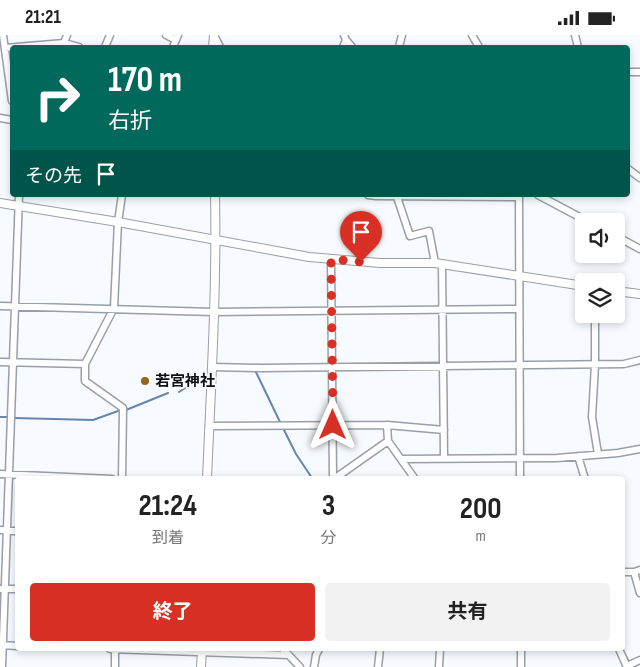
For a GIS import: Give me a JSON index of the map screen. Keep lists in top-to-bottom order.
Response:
{
  "places": ["若宮神社"],
  "page": {
    "status": "21:21",
    "turn": ["170 m", "右折"],
    "then": "その先",
    "eta": [
      "21:24",
      "到着",
      "3",
      "分",
      "200",
      "m"
    ],
    "buttons": ["終了", "共有"]
  }
}
